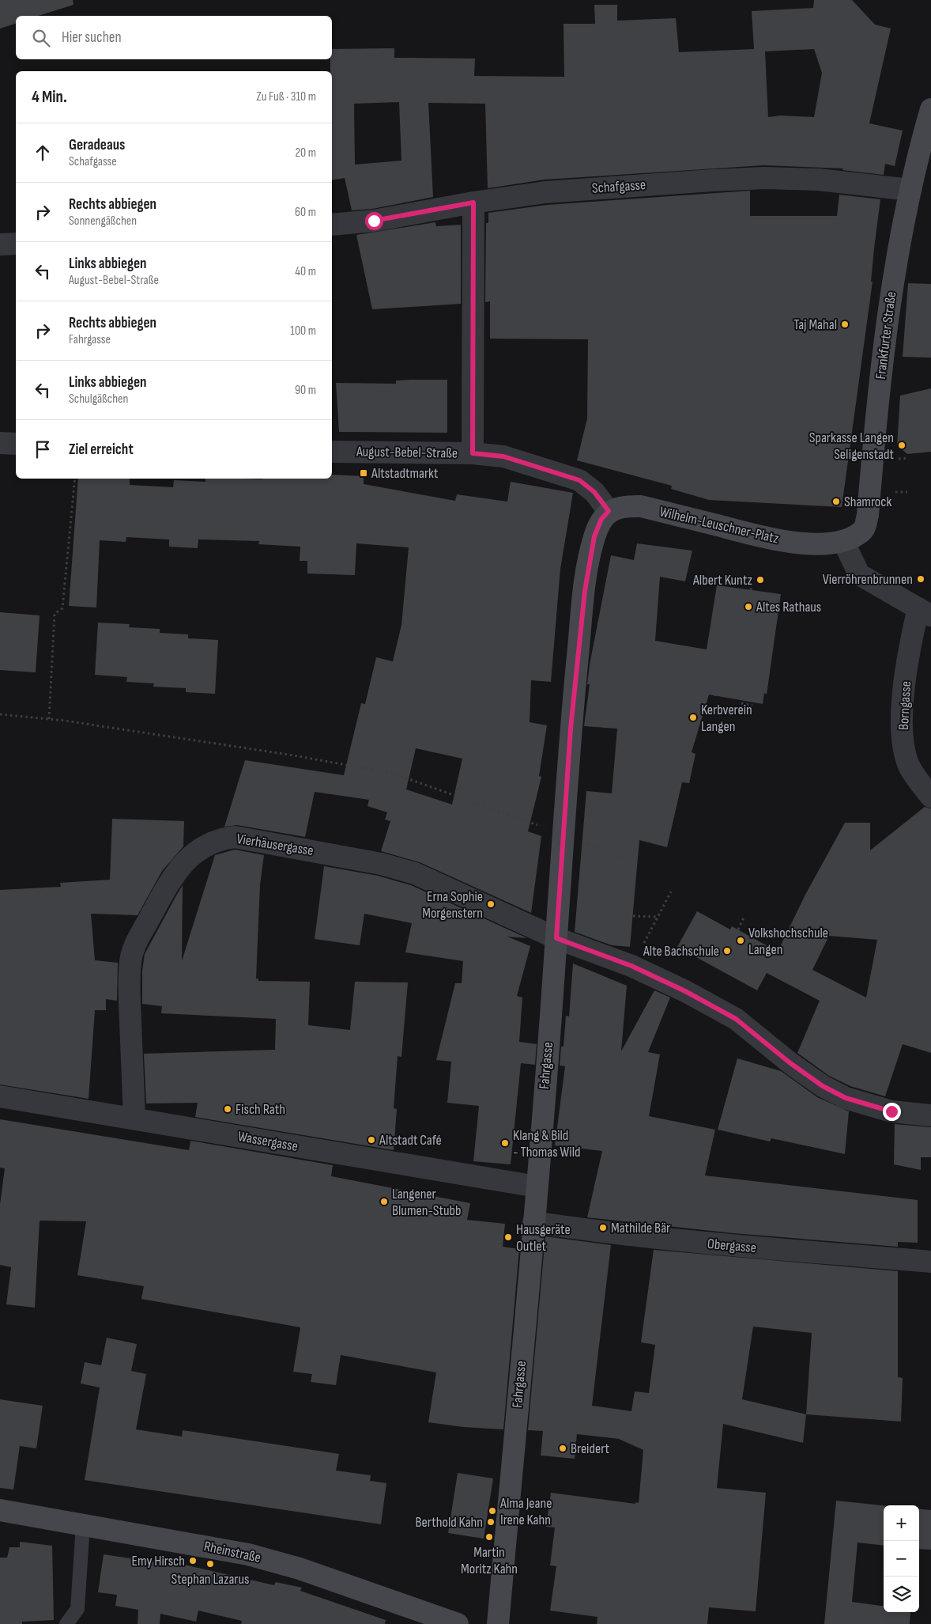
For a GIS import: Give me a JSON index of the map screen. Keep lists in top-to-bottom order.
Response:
{
  "streets": {
    "main road": [
      "Frankfurter Straße",
      "Wilhelm-Leuschner-Platz",
      "Fahrgasse",
      "Rheinstraße"
    ],
    "street": [
      "Schafgasse",
      "August-Bebel-Straße",
      "Borngasse",
      "Vierhäusergasse",
      "Wassergasse",
      "Obergasse"
    ]
  },
  "crossings": [
    ["Schafgasse", "Frankfurter Straße"],
    ["Frankfurter Straße", "Wilhelm-Leuschner-Platz"],
    ["August-Bebel-Straße", "Wilhelm-Leuschner-Platz"],
    ["August-Bebel-Straße", "Fahrgasse"],
    ["Wilhelm-Leuschner-Platz", "Fahrgasse"],
    ["Vierhäusergasse", "Fahrgasse"],
    ["Vierhäusergasse", "Wassergasse"],
    ["Fahrgasse", "Wassergasse"],
    ["Fahrgasse", "Obergasse"]
  ],
  "places": {
    "other": [
      "Taj Mahal",
      "Sparkasse Langen Seligenstadt",
      "Shamrock",
      "Vierröhrenbrunnen",
      "Albert Kuntz",
      "Altes Rathaus",
      "Kerbverein Langen",
      "Erna Sophie Morgenstern",
      "Volkshochschule Langen",
      "Alte Bachschule",
      "Fisch Rath",
      "Altstadt Café",
      "Klang & Bild - Thomas Wild",
      "Langener Blumen-Stubb",
      "Mathilde Bär",
      "Hausgeräte Outlet",
      "Breidert",
      "Alma Jeane Irene Kahn",
      "Berthold Kahn",
      "Martin Moritz Kahn",
      "Emy Hirsch",
      "Stephan Lazarus"
    ],
    "transit": ["Altstadtmarkt"]
  },
  "page": {
    "search": "Hier suchen",
    "heading": ["4 Min.", "Zu Fuß · 310 m"],
    "list": [
      ["Geradeaus", "Schafgasse", "20 m"],
      ["Rechts abbiegen", "Sonnengäßchen", "60 m"],
      ["Links abbiegen", "August-Bebel-Straße", "40 m"],
      ["Rechts abbiegen", "Fahrgasse", "100 m"],
      ["Links abbiegen", "Schulgäßchen", "90 m"],
      "Ziel erreicht"
    ],
    "map_buttons": ["+", "−"]
  }
}
